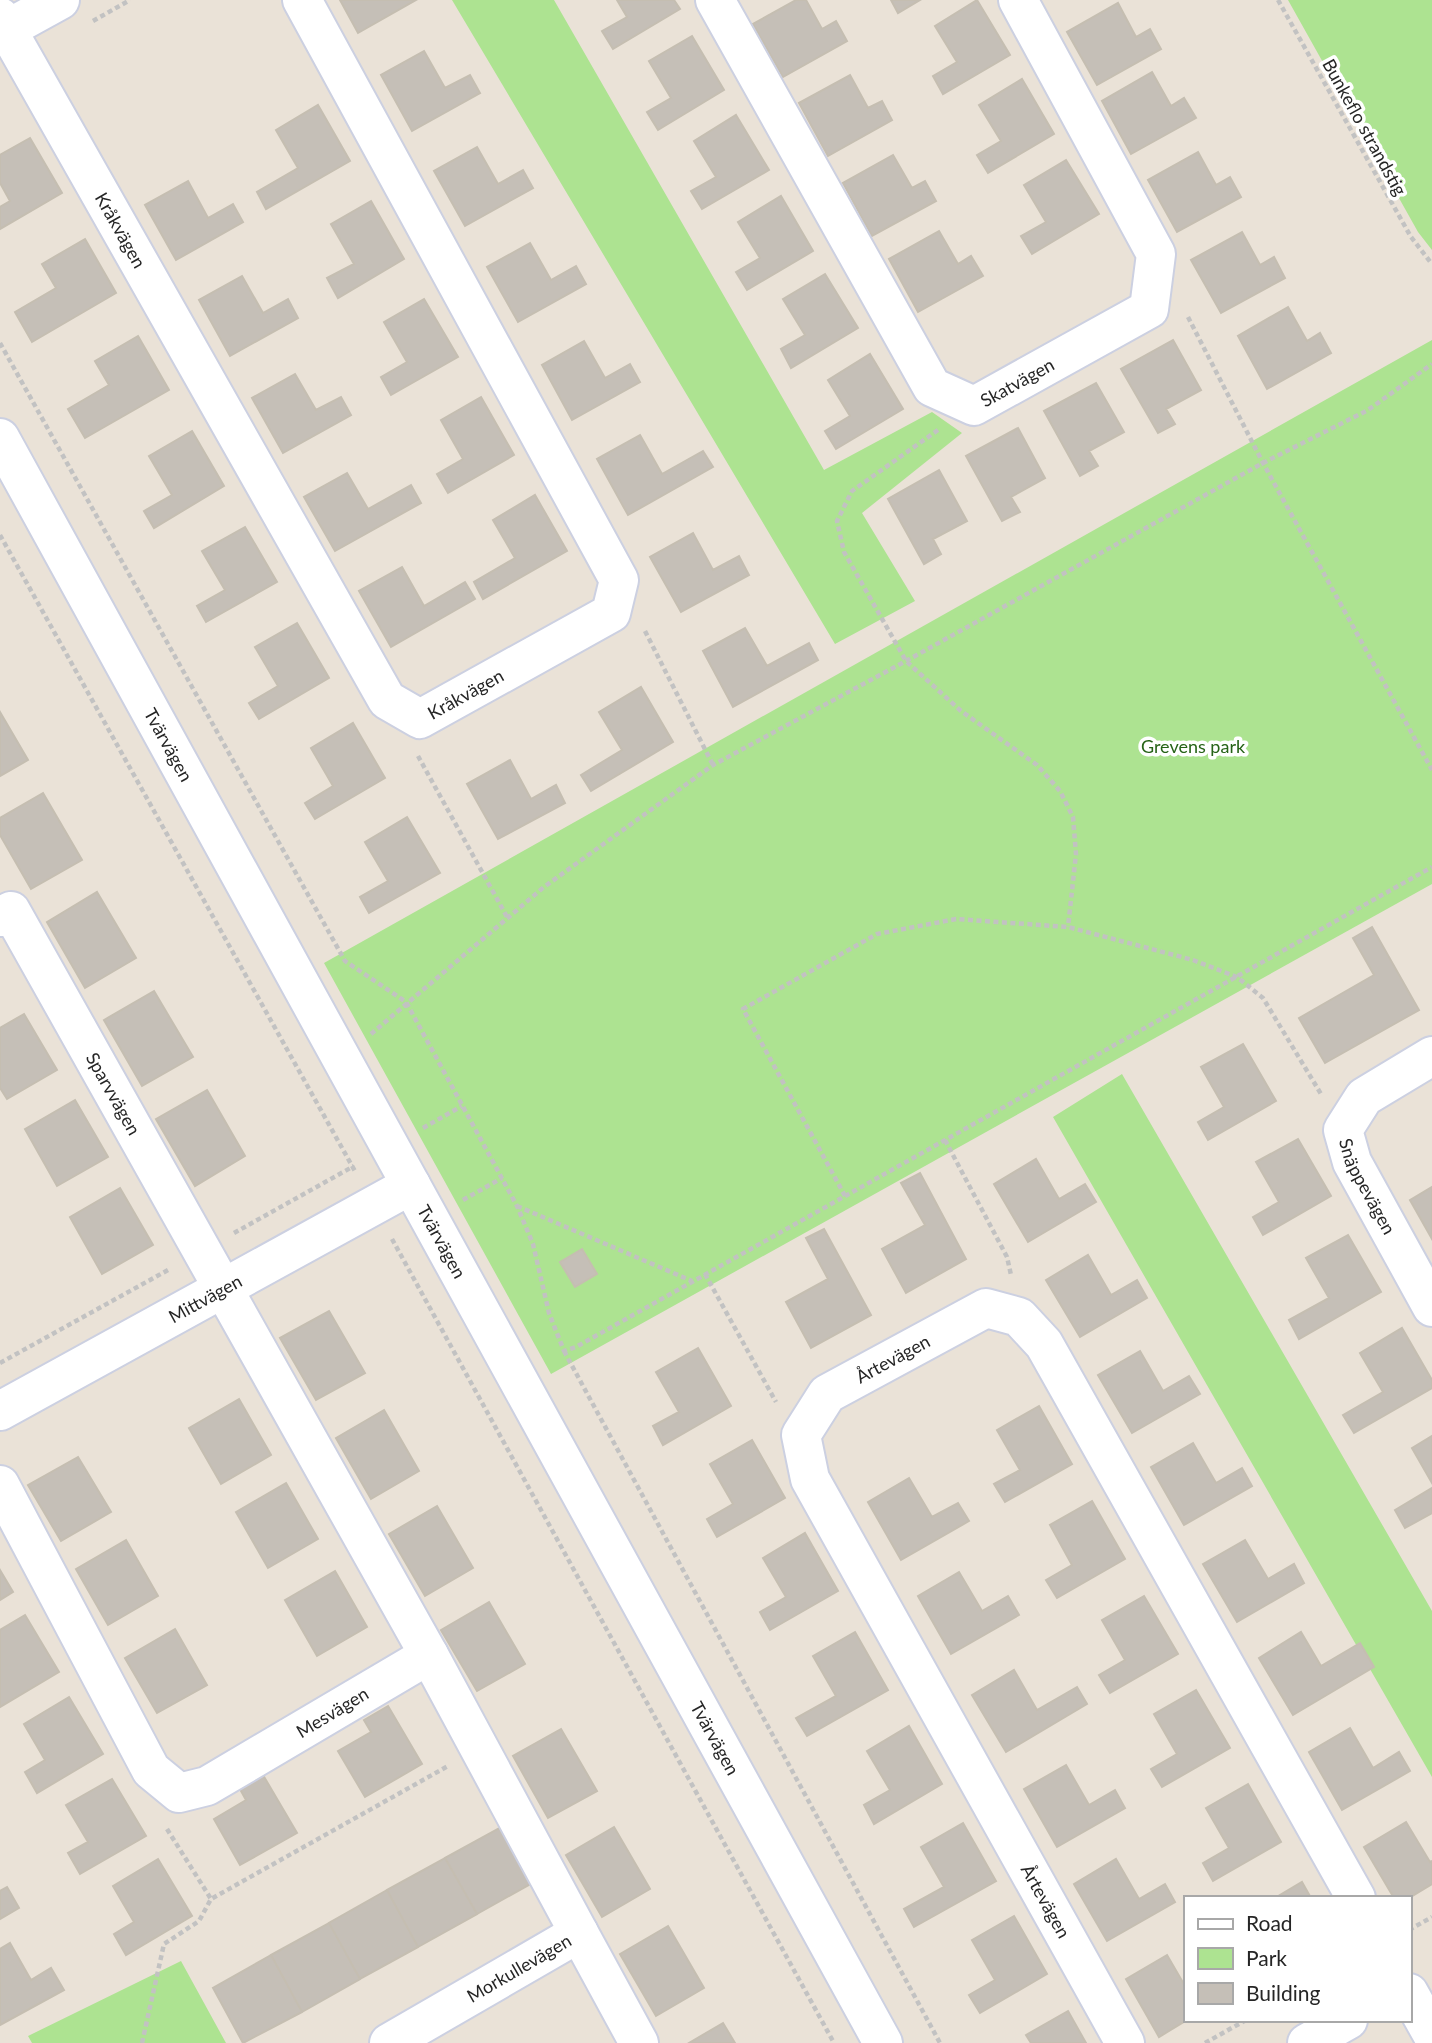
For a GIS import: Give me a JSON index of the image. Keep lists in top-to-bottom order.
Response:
{
  "streets": {
    "street": [
      "Kråkvägen",
      "Skatvägen",
      "Tvärvägen",
      "Sparvvägen",
      "Snäppevägen",
      "Mittvägen",
      "Årtevägen",
      "Mesvägen",
      "Morkullevägen"
    ],
    "path": ["Bunkeflo strandstig"]
  },
  "crossings": [
    ["Tvärvägen", "Mittvägen"],
    ["Sparvvägen", "Mittvägen"]
  ],
  "parks": ["Grevens park"],
  "legend": ["Road", "Park", "Building"]
}
